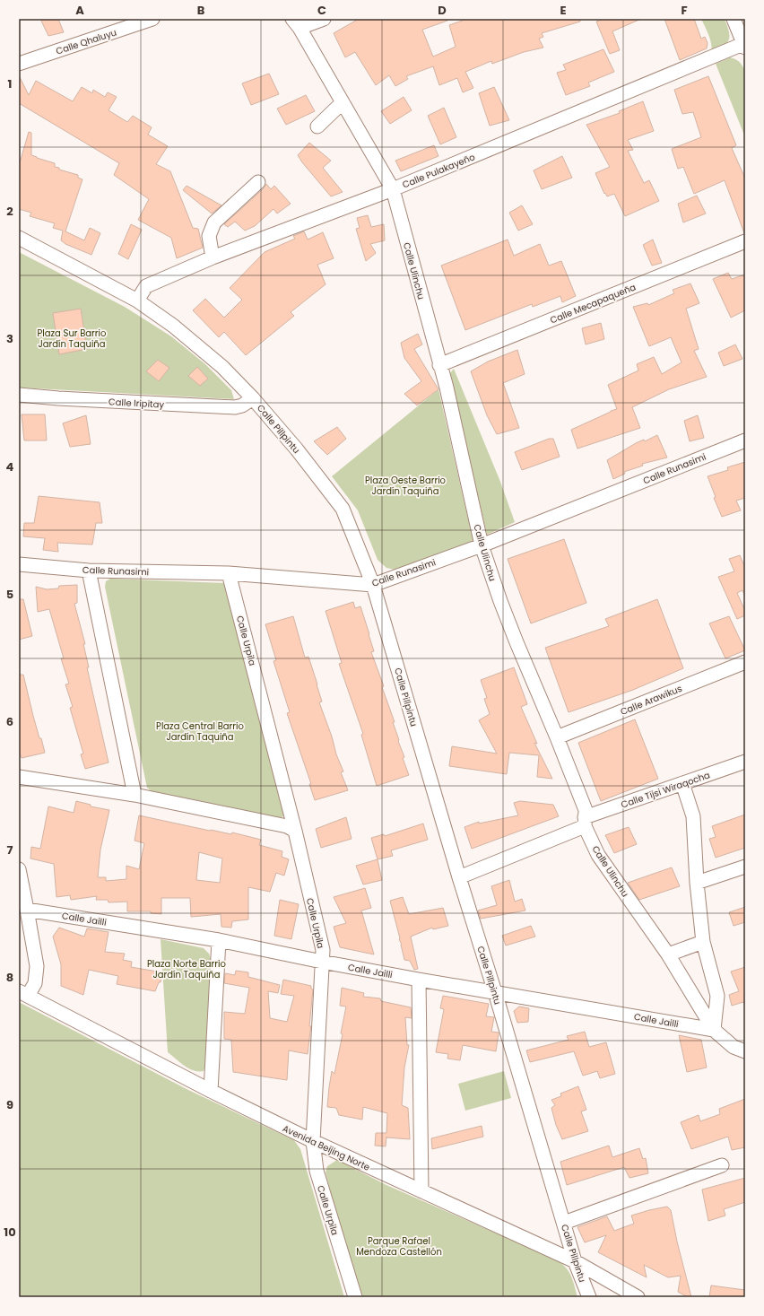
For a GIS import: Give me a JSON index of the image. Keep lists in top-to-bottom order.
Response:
{
  "streets": {
    "street": [
      "Calle Qhaluyu",
      "Calle Pulakayeño",
      "Calle Ulinchu",
      "Calle Mecapaqueña",
      "Calle Iripitay",
      "Calle Pillpintu",
      "Calle Runasimi",
      "Calle Urpila",
      "Calle Arawikus",
      "Calle Tijsi Wiraqocha",
      "Calle Jailli",
      "Avenida Beijing Norte"
    ]
  },
  "crossings": [
    ["Calle Pulakayeño", "Calle Ulinchu"],
    ["Calle Pulakayeño", "Calle Pillpintu"],
    ["Calle Ulinchu", "Calle Mecapaqueña"],
    ["Calle Ulinchu", "Calle Runasimi"],
    ["Calle Ulinchu", "Calle Arawikus"],
    ["Calle Ulinchu", "Calle Tijsi Wiraqocha"],
    ["Calle Ulinchu", "Calle Jailli"],
    ["Calle Iripitay", "Calle Pillpintu"],
    ["Calle Pillpintu", "Calle Runasimi"],
    ["Calle Pillpintu", "Calle Tijsi Wiraqocha"],
    ["Calle Pillpintu", "Calle Jailli"],
    ["Calle Pillpintu", "Avenida Beijing Norte"],
    ["Calle Runasimi", "Calle Urpila"],
    ["Calle Urpila", "Calle Jailli"],
    ["Calle Urpila", "Avenida Beijing Norte"]
  ],
  "parks": [
    "Plaza Sur Barrio Jardín Taquiña",
    "Plaza Oeste Barrio Jardín Taquiña",
    "Plaza Central Barrio Jardín Taquiña",
    "Plaza Norte Barrio Jardín Taquiña",
    "Parque Rafael Mendoza Castellón"
  ],
  "grid": {
    "columns": [
      "A",
      "B",
      "C",
      "D",
      "E",
      "F"
    ],
    "rows": [
      "1",
      "2",
      "3",
      "4",
      "5",
      "6",
      "7",
      "8",
      "9",
      "10"
    ]
  }
}
